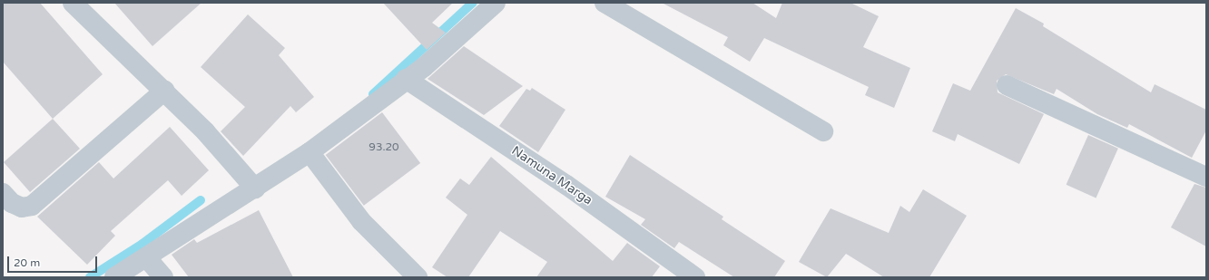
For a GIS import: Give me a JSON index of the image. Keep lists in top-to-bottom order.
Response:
{
  "streets": {
    "street": ["Namuna Marga"]
  },
  "house_numbers": ["93.20"],
  "scale_bar": "20 m"
}
